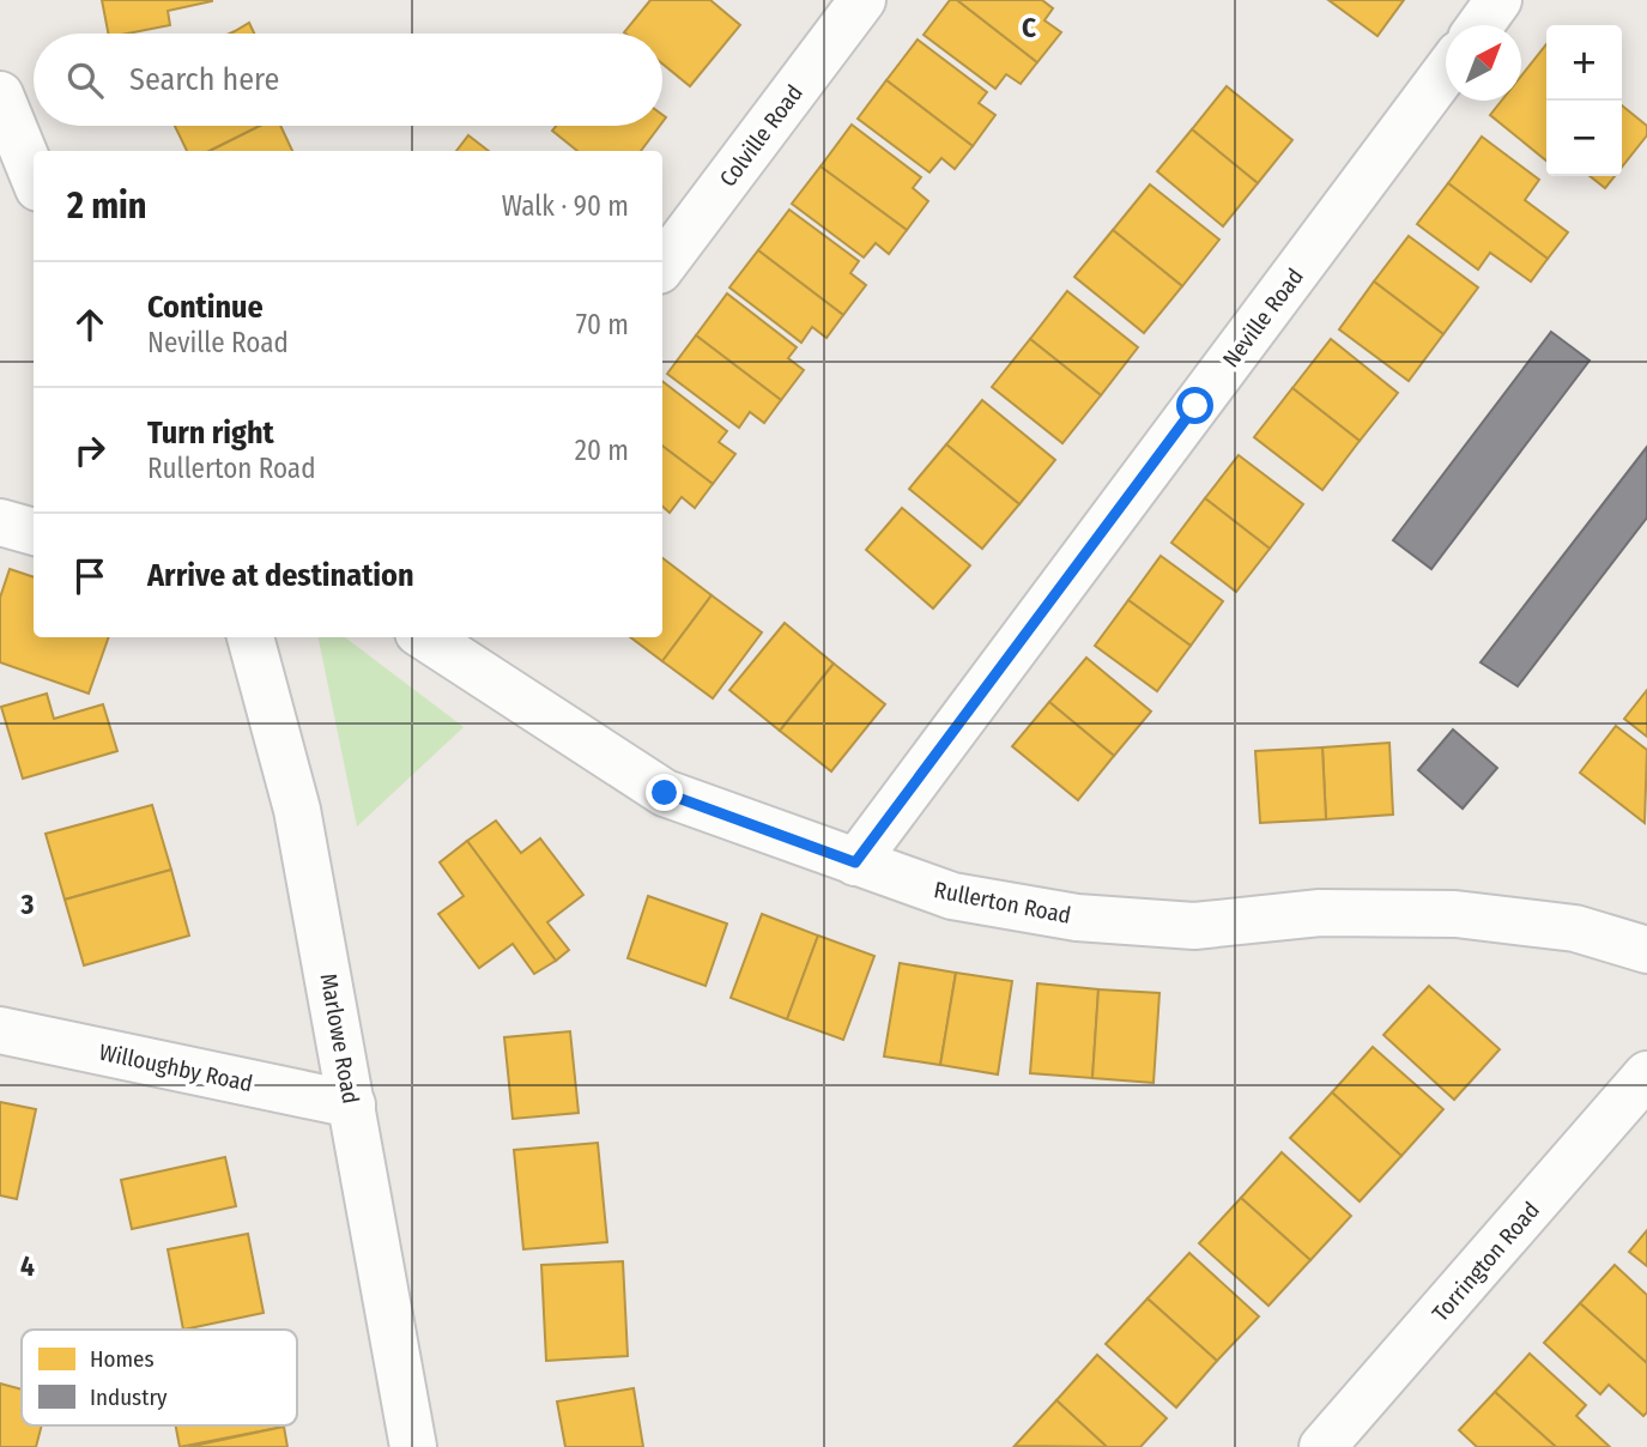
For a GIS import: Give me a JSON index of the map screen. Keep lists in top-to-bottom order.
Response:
{
  "streets": {
    "street": [
      "Colville Road",
      "Neville Road",
      "Rullerton Road",
      "Marlowe Road",
      "Willoughby Road",
      "Torrington Road"
    ]
  },
  "crossings": [
    ["Neville Road", "Rullerton Road"],
    ["Marlowe Road", "Willoughby Road"]
  ],
  "legend": ["Homes", "Industry"],
  "north": "top right",
  "page": {
    "map_buttons": ["+", "−"],
    "search": "Search here",
    "heading": ["2 min", "Walk · 90 m"],
    "list": [
      ["Continue", "Neville Road", "70 m"],
      ["Turn right", "Rullerton Road", "20 m"],
      "Arrive at destination"
    ]
  },
  "grid": {
    "columns": ["C"],
    "rows": ["3", "4"]
  }
}
